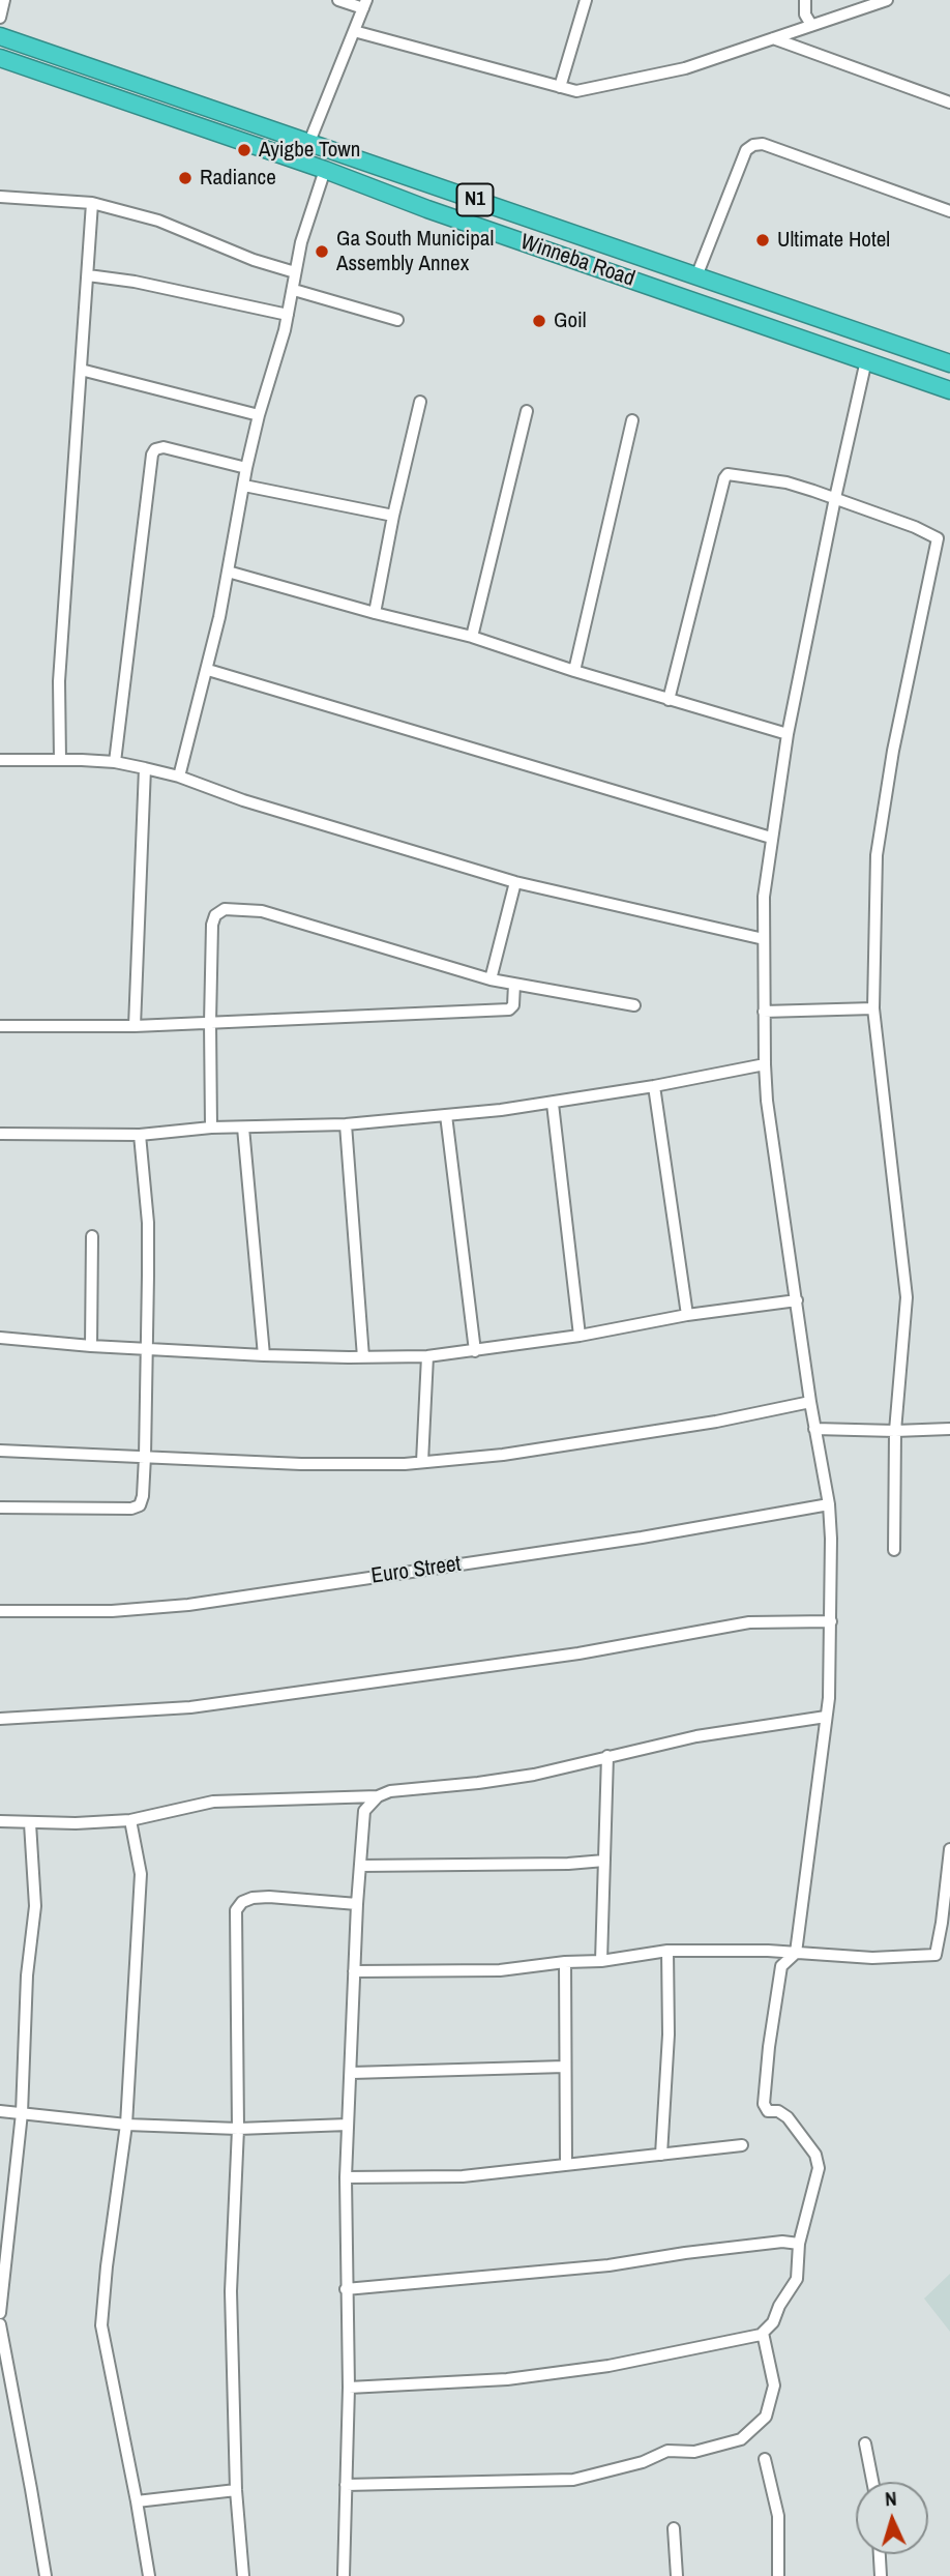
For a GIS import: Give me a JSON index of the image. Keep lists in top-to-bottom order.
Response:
{
  "streets": {
    "highway": ["N1", "Winneba Road"],
    "street": ["Euro Street"]
  },
  "places": [
    "Ayigbe Town",
    "Radiance",
    "Ultimate Hotel",
    "Ga South Municipal Assembly Annex",
    "Goil"
  ],
  "north": "top"
}
